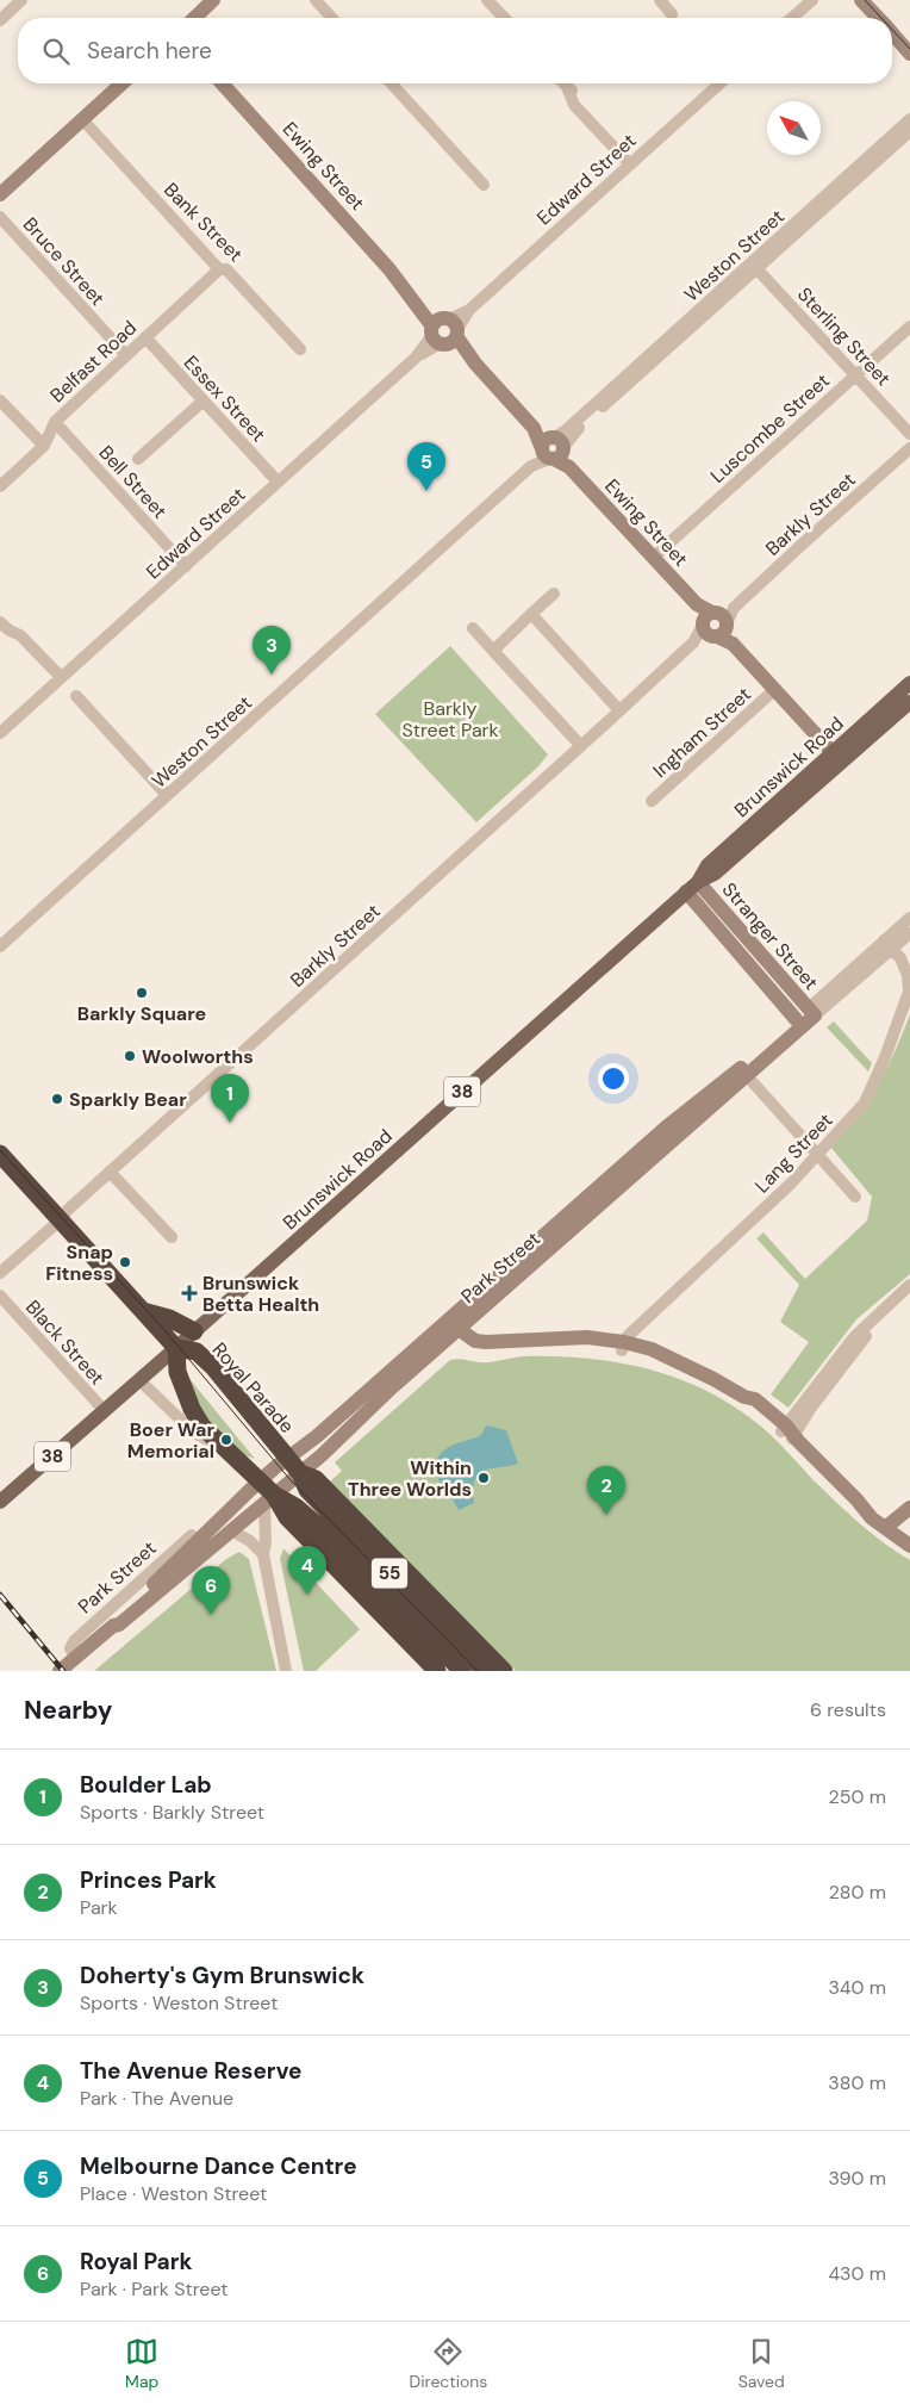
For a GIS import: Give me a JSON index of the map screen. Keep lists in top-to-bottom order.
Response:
{
  "streets": {
    "highway": ["Royal Parade", "55"],
    "main road": ["Brunswick Road", "38"],
    "street": [
      "Ewing Street",
      "Edward Street",
      "Bank Street",
      "Weston Street",
      "Bruce Street",
      "Sterling Street",
      "Belfast Road",
      "Essex Street",
      "Luscombe Street",
      "Bell Street",
      "Barkly Street",
      "Ingham Street",
      "Stranger Street",
      "Lang Street",
      "Park Street",
      "Black Street"
    ]
  },
  "crossings": [
    ["Ewing Street", "Edward Street"],
    ["Ewing Street", "Weston Street"],
    ["Ewing Street", "Luscombe Street"],
    ["Ewing Street", "Barkly Street"],
    ["Edward Street", "Essex Street"],
    ["Edward Street", "Bell Street"],
    ["Bank Street", "Belfast Road"],
    ["Weston Street", "Sterling Street"],
    ["Bruce Street", "Belfast Road"],
    ["Sterling Street", "Luscombe Street"],
    ["Belfast Road", "Essex Street"],
    ["Belfast Road", "Bell Street"],
    ["Barkly Street", "55"],
    ["Brunswick Road", "Stranger Street"],
    ["Brunswick Road", "Black Street"],
    ["Brunswick Road", "Royal Parade"],
    ["Brunswick Road", "55"],
    ["Stranger Street", "Park Street"],
    ["Lang Street", "Park Street"],
    ["Park Street", "Royal Parade"],
    ["Royal Parade", "55"]
  ],
  "parks": ["Barkly Street Park"],
  "places": {
    "other": [
      "Barkly Square",
      "Woolworths",
      "Sparkly Bear",
      "Snap Fitness",
      "Boer War Memorial",
      "Within Three Worlds"
    ],
    "health": ["Brunswick Betta Health"]
  },
  "north": "top left",
  "page": {
    "search": "Search here",
    "pins": [
      "5",
      "3",
      "1",
      "2",
      "4",
      "6"
    ],
    "heading": ["Nearby", "6 results"],
    "list": [
      {
        "mark": "1",
        "name": "Boulder Lab",
        "note": "Sports · Barkly Street",
        "value": "250 m"
      },
      {
        "mark": "2",
        "name": "Princes Park",
        "note": "Park",
        "value": "280 m"
      },
      {
        "mark": "3",
        "name": "Doherty's Gym Brunswick",
        "note": "Sports · Weston Street",
        "value": "340 m"
      },
      {
        "mark": "4",
        "name": "The Avenue Reserve",
        "note": "Park · The Avenue",
        "value": "380 m"
      },
      {
        "mark": "5",
        "name": "Melbourne Dance Centre",
        "note": "Place · Weston Street",
        "value": "390 m"
      },
      {
        "mark": "6",
        "name": "Royal Park",
        "note": "Park · Park Street",
        "value": "430 m"
      }
    ],
    "nav": ["Map", "Directions", "Saved"]
  }
}
